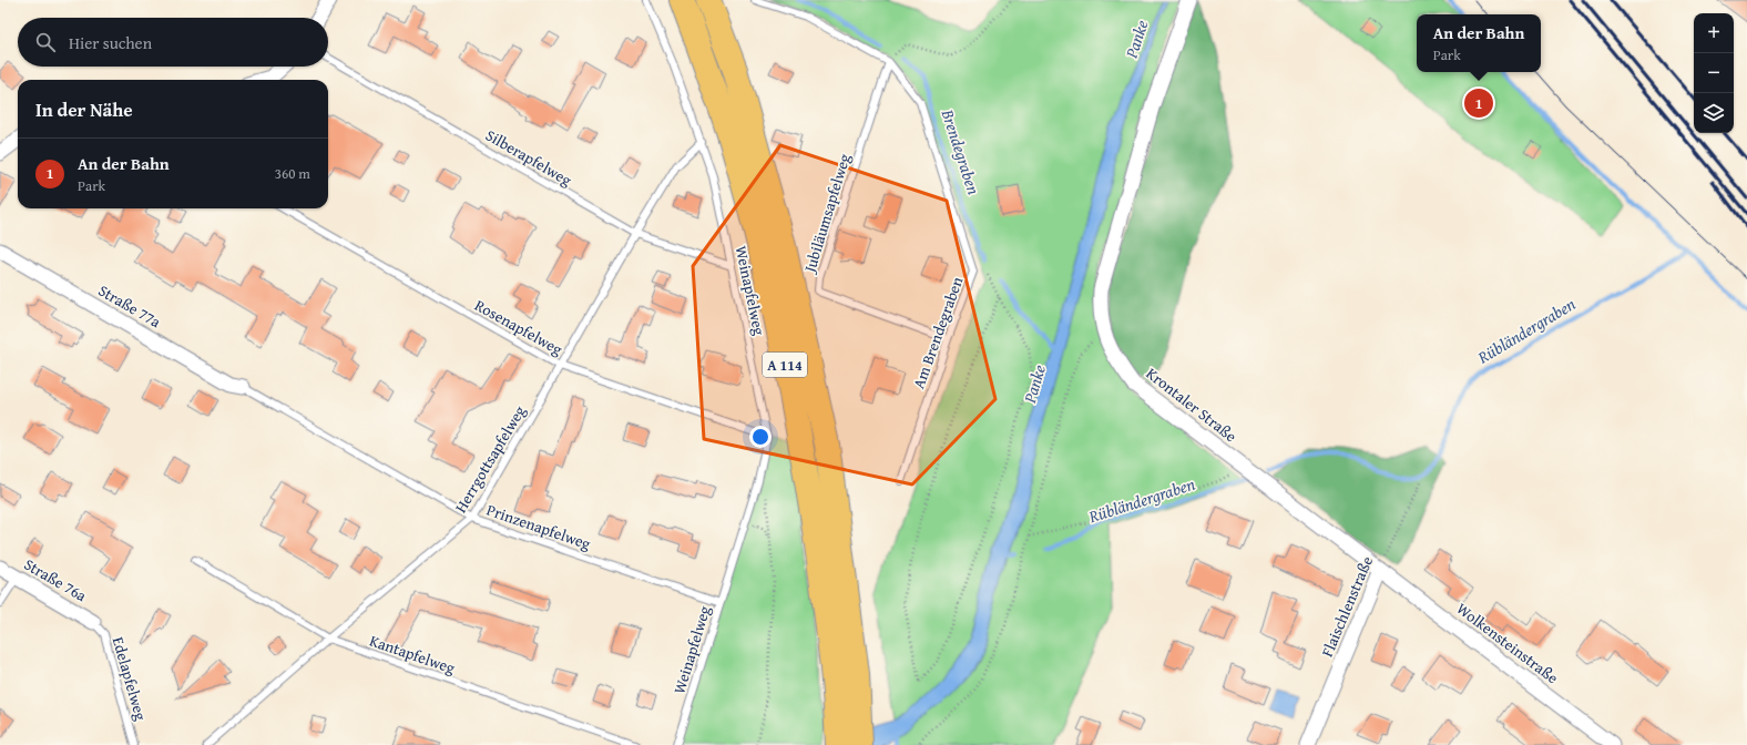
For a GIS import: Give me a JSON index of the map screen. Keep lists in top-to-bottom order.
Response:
{
  "streets": {
    "highway": ["A 114"],
    "street": [
      "Straße 77a",
      "Krontaler Straße",
      "Straße 76a",
      "Flaischlenstraße",
      "Wolkensteinstraße"
    ],
    "lane": [
      "Silberapfelweg",
      "Jubiläumsapfelweg",
      "Weinapfelweg",
      "Rosenapfelweg",
      "Am Brendegraben",
      "Herrgottsapfelweg",
      "Prinzenapfelweg",
      "Kantapfelweg",
      "Edelapfelweg"
    ]
  },
  "crossings": [
    ["Silberapfelweg", "Weinapfelweg"],
    ["Silberapfelweg", "Herrgottsapfelweg"],
    ["Jubiläumsapfelweg", "Am Brendegraben"],
    ["Weinapfelweg", "Rosenapfelweg"],
    ["Weinapfelweg", "Herrgottsapfelweg"],
    ["Weinapfelweg", "Prinzenapfelweg"],
    ["Straße 77a", "Prinzenapfelweg"],
    ["Rosenapfelweg", "Herrgottsapfelweg"],
    ["Krontaler Straße", "Flaischlenstraße"],
    ["Krontaler Straße", "Wolkensteinstraße"],
    ["Herrgottsapfelweg", "Prinzenapfelweg"],
    ["Herrgottsapfelweg", "Kantapfelweg"],
    ["Straße 76a", "Edelapfelweg"],
    ["Flaischlenstraße", "Wolkensteinstraße"]
  ],
  "water": ["Panke", "Brendegraben", "Rübländergraben"],
  "page": {
    "map_buttons": ["+", "−"],
    "popup": ["An der Bahn", "Park"],
    "search": "Hier suchen",
    "heading": "In der Nähe",
    "pins": "1",
    "list": [
      {
        "mark": "1",
        "name": "An der Bahn",
        "note": "Park",
        "value": "360 m"
      }
    ]
  }
}
